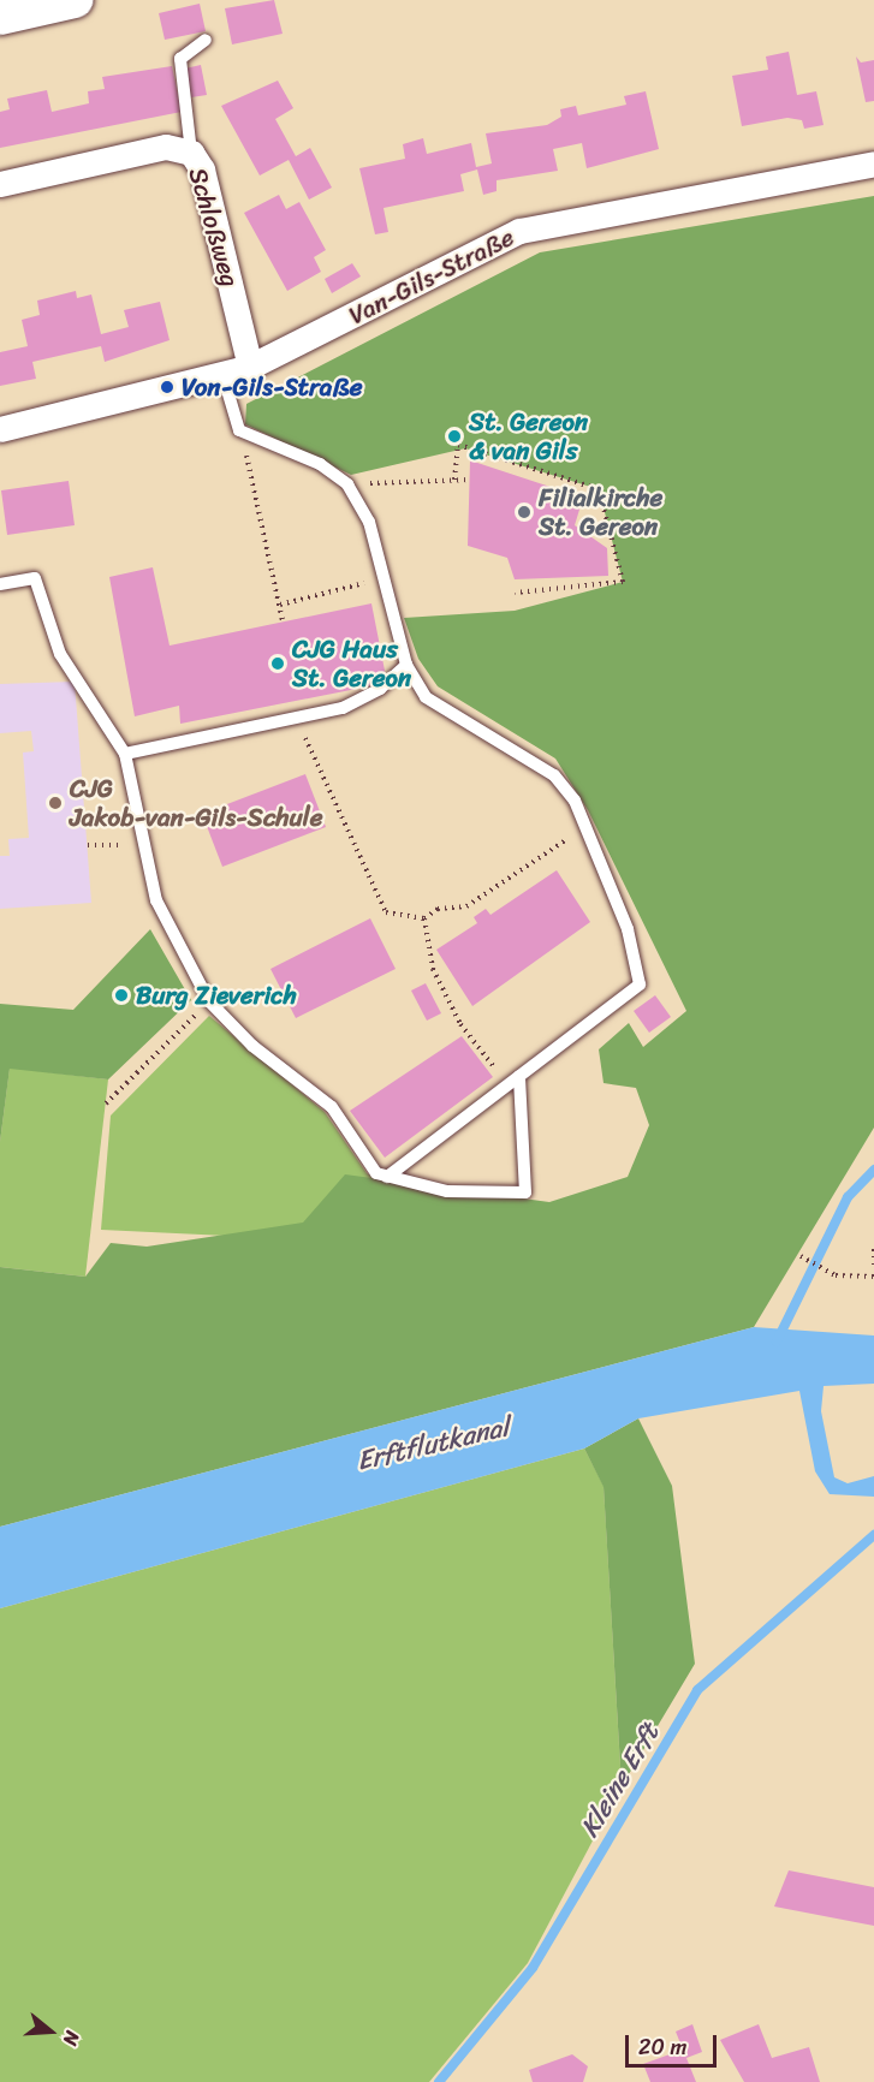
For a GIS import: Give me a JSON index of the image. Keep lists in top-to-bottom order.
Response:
{
  "streets": {
    "street": ["Schloßweg", "Van-Gils-Straße"]
  },
  "crossings": [
    ["Schloßweg", "Van-Gils-Straße"]
  ],
  "water": ["Erftflutkanal", "Kleine Erft"],
  "places": [
    "Von-Gils-Straße",
    "St. Gereon & van Gils",
    "Filialkirche St. Gereon",
    "CJG Haus St. Gereon",
    "CJG Jakob-van-Gils-Schule",
    "Burg Zieverich"
  ],
  "scale_bar": "20 m",
  "north": "right"
}
